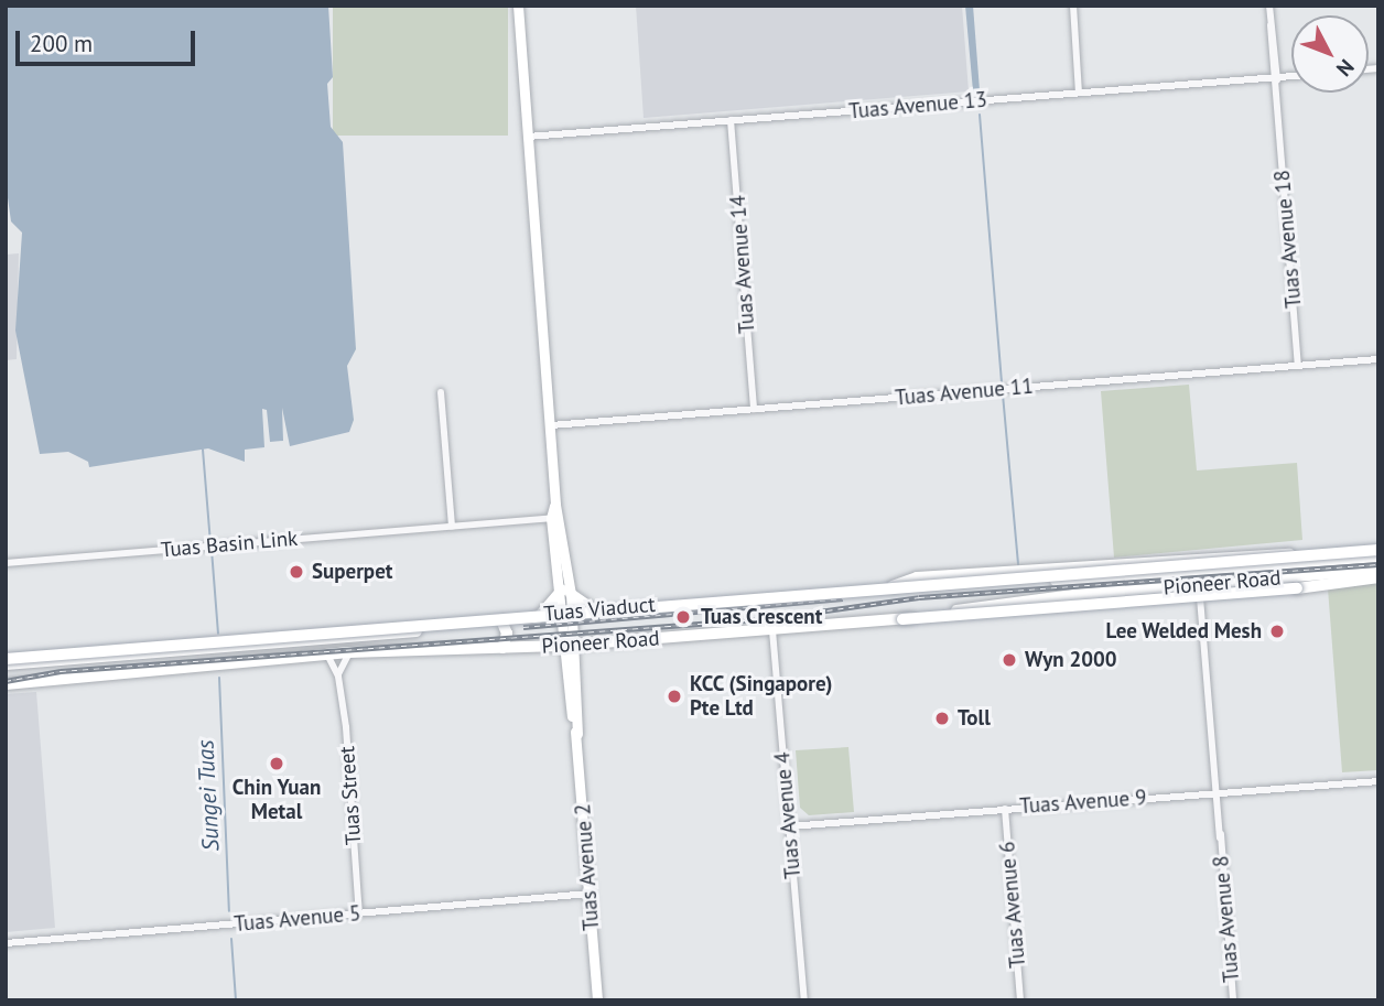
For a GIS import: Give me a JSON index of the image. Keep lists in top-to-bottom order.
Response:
{
  "streets": {
    "main road": ["Pioneer Road", "Tuas Viaduct"],
    "street": [
      "Tuas Avenue 13",
      "Tuas Avenue 18",
      "Tuas Avenue 14",
      "Tuas Avenue 11",
      "Tuas Basin Link",
      "Tuas Street",
      "Tuas Avenue 9",
      "Tuas Avenue 4",
      "Tuas Avenue 2",
      "Tuas Avenue 6",
      "Tuas Avenue 5",
      "Tuas Avenue 8"
    ]
  },
  "crossings": [
    ["Tuas Avenue 13", "Tuas Avenue 18"],
    ["Tuas Avenue 13", "Tuas Avenue 14"],
    ["Tuas Avenue 18", "Tuas Avenue 11"],
    ["Tuas Avenue 14", "Tuas Avenue 11"],
    ["Pioneer Road", "Tuas Viaduct"],
    ["Pioneer Road", "Tuas Street"],
    ["Pioneer Road", "Tuas Avenue 4"],
    ["Pioneer Road", "Tuas Avenue 2"],
    ["Pioneer Road", "Tuas Avenue 8"],
    ["Tuas Street", "Tuas Avenue 5"],
    ["Tuas Avenue 9", "Tuas Avenue 4"],
    ["Tuas Avenue 9", "Tuas Avenue 6"],
    ["Tuas Avenue 9", "Tuas Avenue 8"],
    ["Tuas Avenue 2", "Tuas Avenue 5"]
  ],
  "water": ["Sungei Tuas"],
  "places": [
    "Superpet",
    "Tuas Crescent",
    "Lee Welded Mesh",
    "Wyn 2000",
    "KCC (Singapore) Pte Ltd",
    "Toll",
    "Chin Yuan Metal"
  ],
  "scale_bar": "200 m",
  "north": "bottom right"
}
